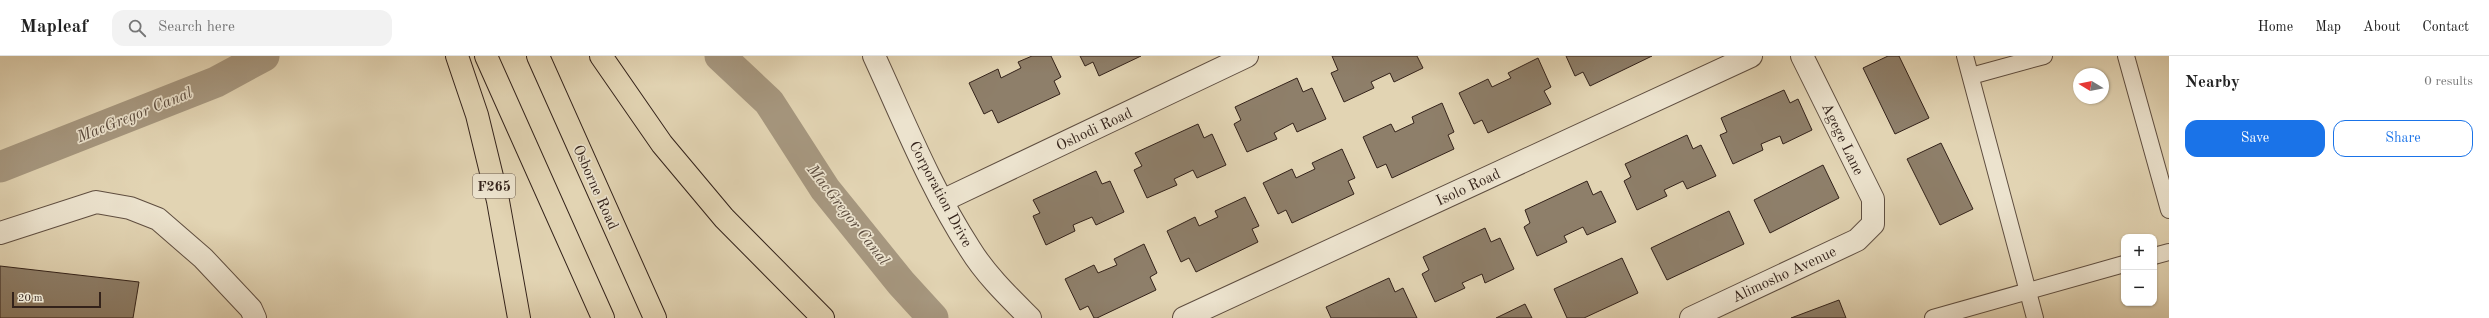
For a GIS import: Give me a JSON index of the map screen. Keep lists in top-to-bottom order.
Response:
{
  "streets": {
    "main road": ["F265", "Osborne Road"],
    "street": [
      "Oshodi Road",
      "Agege Lane",
      "Isolo Road",
      "Corporation Drive",
      "Alimosho Avenue"
    ]
  },
  "crossings": [
    ["Oshodi Road", "Corporation Drive"],
    ["Agege Lane", "Alimosho Avenue"]
  ],
  "water": ["MacGregor Canal"],
  "scale_bar": "20 m",
  "north": "left",
  "page": {
    "header": "Mapleaf",
    "search": "Search here",
    "nav": [
      "Home",
      "Map",
      "About",
      "Contact"
    ],
    "heading": ["Nearby", "0 results"],
    "buttons": ["Save", "Share"],
    "map_buttons": ["+", "−"],
    "scale": "20 m"
  }
}
